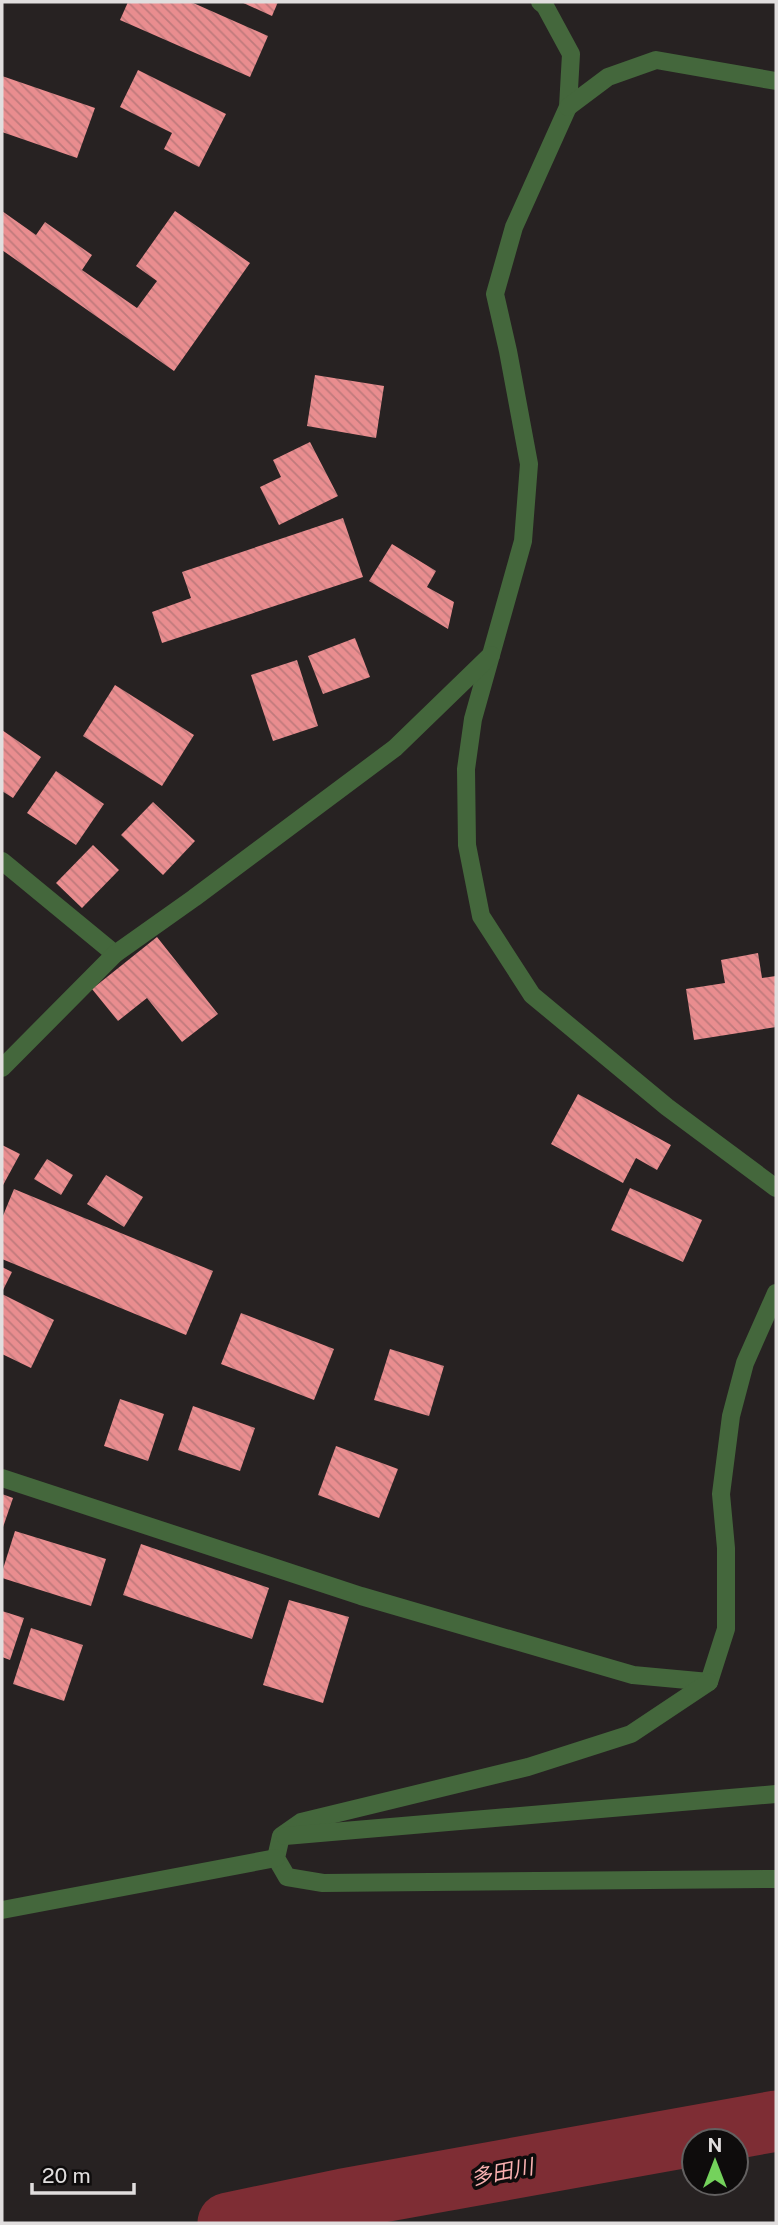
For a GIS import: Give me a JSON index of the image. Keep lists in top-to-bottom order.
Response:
{
  "water": ["多田川"],
  "scale_bar": "20 m",
  "north": "top"
}
